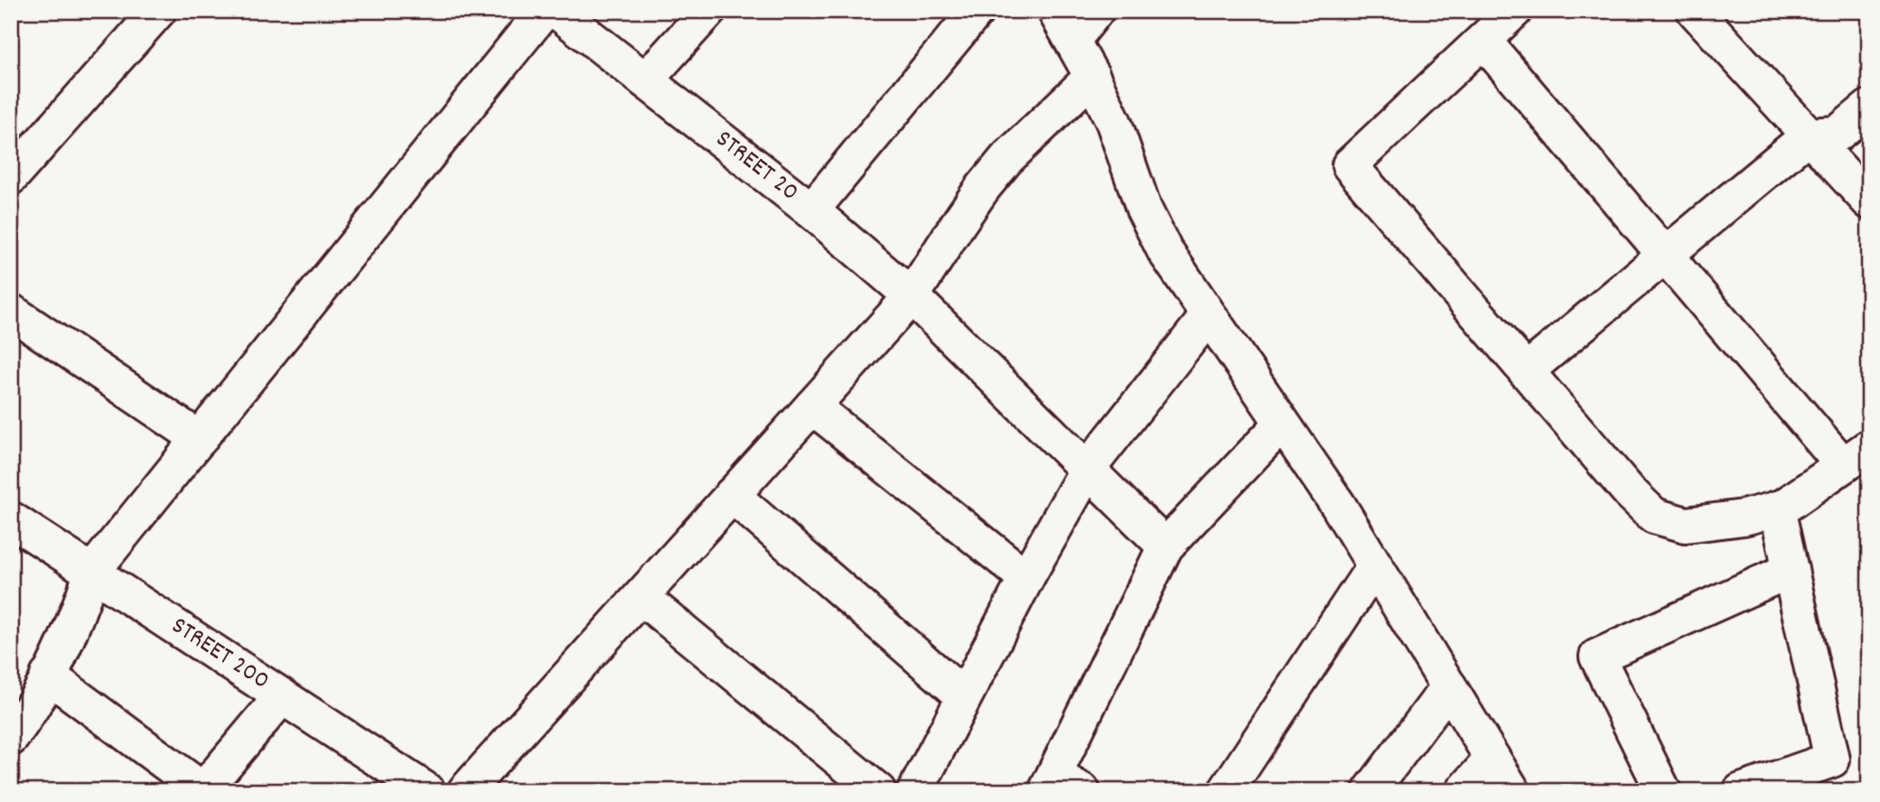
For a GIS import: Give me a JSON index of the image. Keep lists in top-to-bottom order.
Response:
{
  "streets": {
    "street": ["STREET 20", "STREET 200"]
  }
}
